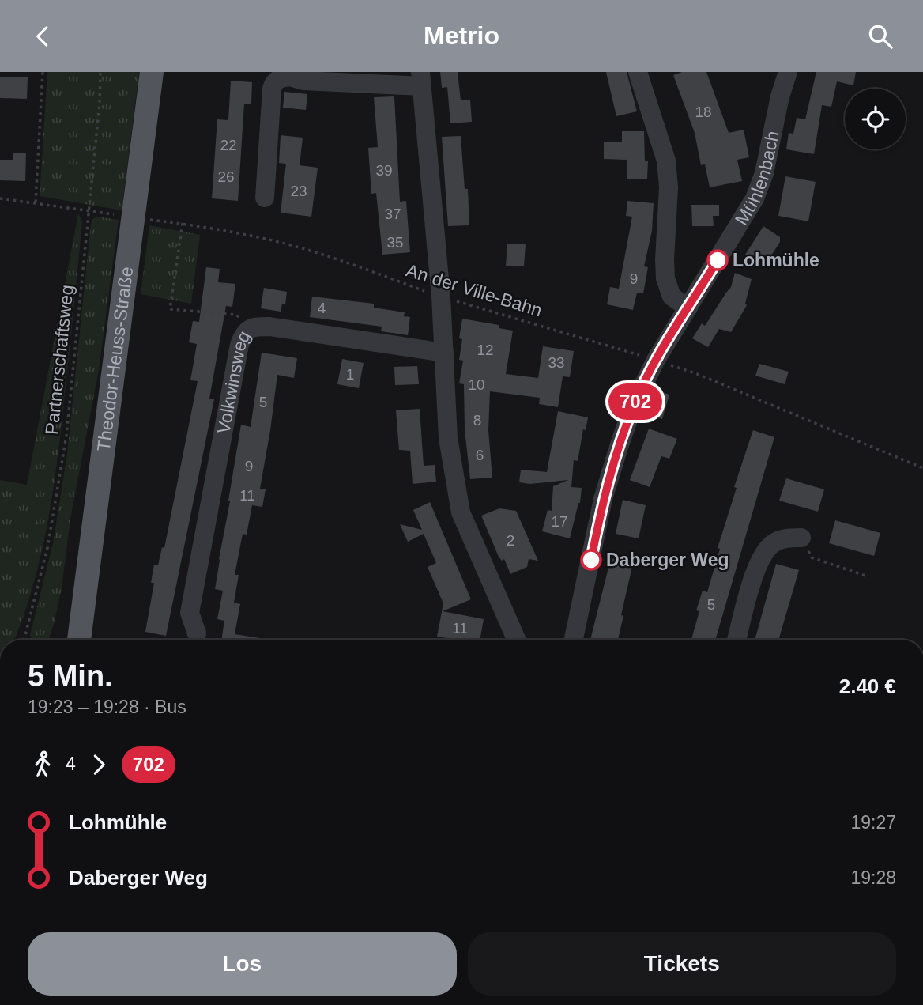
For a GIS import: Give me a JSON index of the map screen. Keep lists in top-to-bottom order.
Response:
{
  "streets": {
    "main road": ["Theodor-Heuss-Straße"],
    "street": ["Mühlenbach", "Volkwinsweg"],
    "path": ["An der Ville-Bahn", "Partnerschaftsweg"]
  },
  "crossings": [
    ["Mühlenbach", "An der Ville-Bahn"],
    ["An der Ville-Bahn", "Theodor-Heuss-Straße"],
    ["An der Ville-Bahn", "Partnerschaftsweg"]
  ],
  "places": ["Lohmühle", "Daberger Weg"],
  "lines": ["bus line 702"],
  "house_numbers": [
    "18",
    "22",
    "39",
    "26",
    "23",
    "37",
    "35",
    "9",
    "4",
    "12",
    "33",
    "1",
    "10",
    "5",
    "8",
    "6",
    "9",
    "11",
    "17",
    "2",
    "5",
    "11"
  ],
  "page": {
    "header": "Metrio",
    "on_map": "702",
    "heading": ["5 Min.", "19:23 – 19:28 · Bus", "2.40 €"],
    "legs": ["4", "702"],
    "list": [
      {
        "name": "Lohmühle",
        "value": "19:27"
      },
      {
        "name": "Daberger Weg",
        "value": "19:28"
      }
    ],
    "buttons": ["Los", "Tickets"]
  }
}
